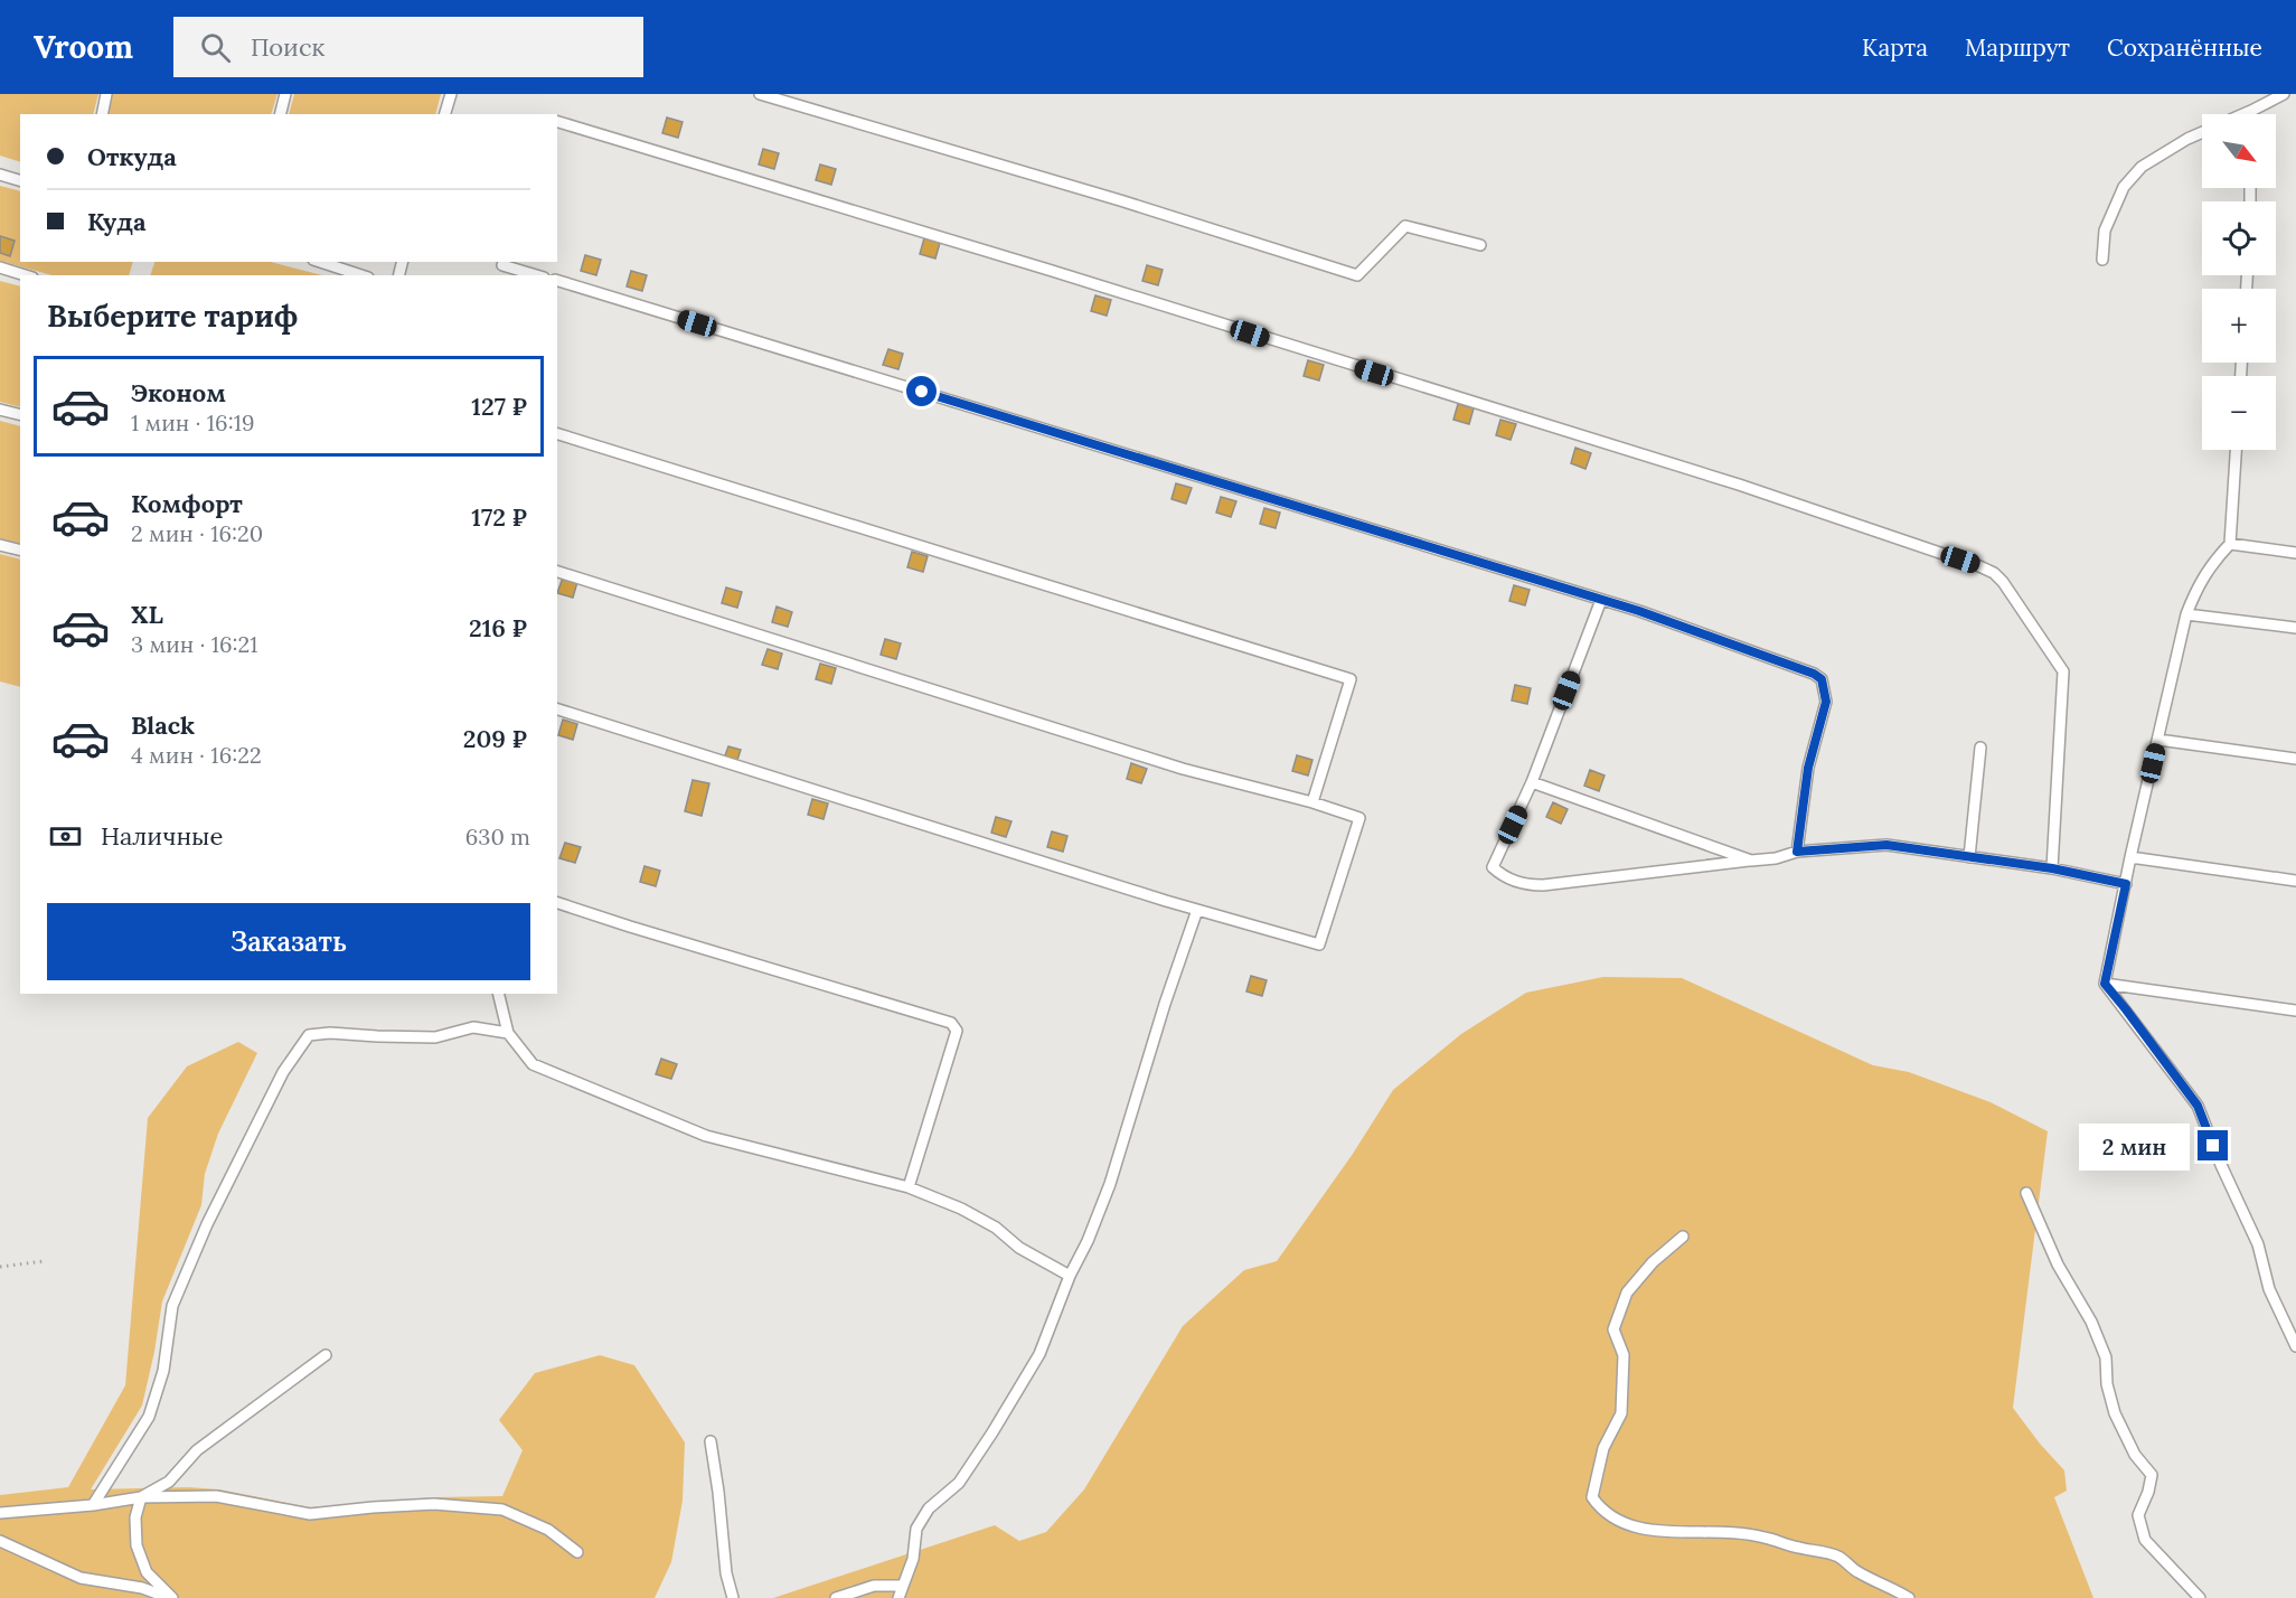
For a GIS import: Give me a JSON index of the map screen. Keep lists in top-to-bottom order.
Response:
{
  "north": "bottom right",
  "page": {
    "header": "Vroom",
    "search": "Поиск",
    "nav": ["Карта", "Маршрут", "Сохранённые"],
    "map_buttons": ["+", "−"],
    "banner": ["Откуда", "Куда"],
    "heading": "Выберите тариф",
    "list": [
      {
        "name": "Эконом",
        "note": "1 мин · 16:19",
        "value": "127 ₽"
      },
      {
        "name": "Комфорт",
        "note": "2 мин · 16:20",
        "value": "172 ₽"
      },
      {
        "name": "XL",
        "note": "3 мин · 16:21",
        "value": "216 ₽"
      },
      {
        "name": "Black",
        "note": "4 мин · 16:22",
        "value": "209 ₽"
      }
    ],
    "pay": ["Наличные", "630 m"],
    "buttons": "Заказать",
    "bubble": "2 мин"
  }
}
